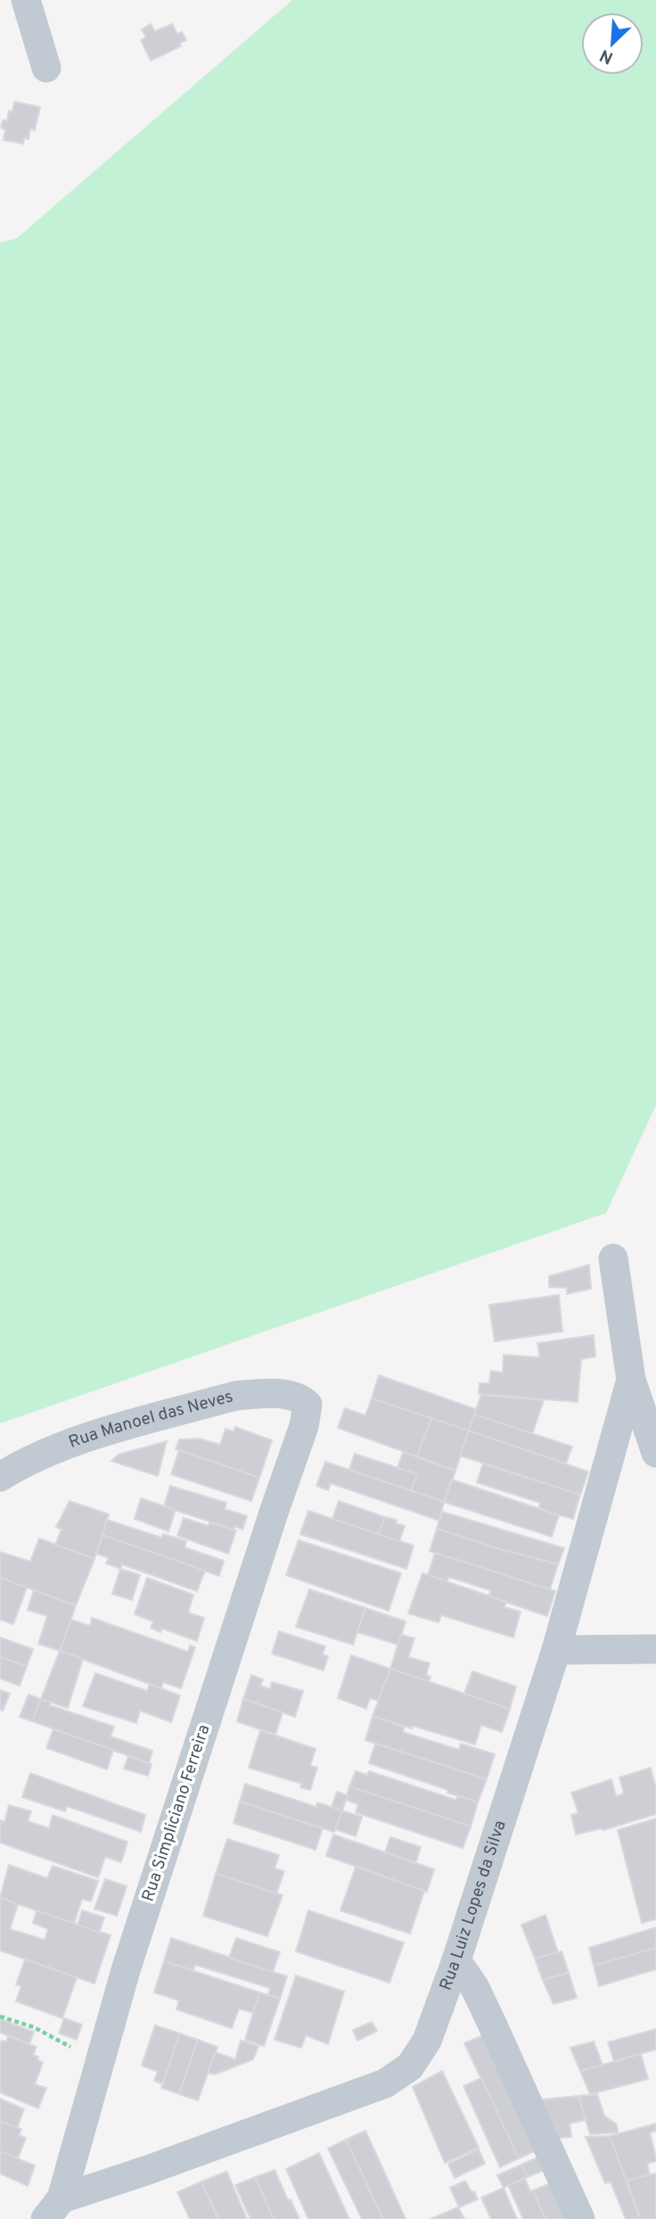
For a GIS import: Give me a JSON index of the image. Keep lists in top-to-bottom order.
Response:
{
  "streets": {
    "street": ["Rua Manoel das Neves", "Rua Simpliciano Ferreira", "Rua Luiz Lopes da Silva"]
  },
  "crossings": [
    ["Rua Manoel das Neves", "Rua Simpliciano Ferreira"],
    ["Rua Simpliciano Ferreira", "Rua Luiz Lopes da Silva"]
  ],
  "north": "bottom left"
}
